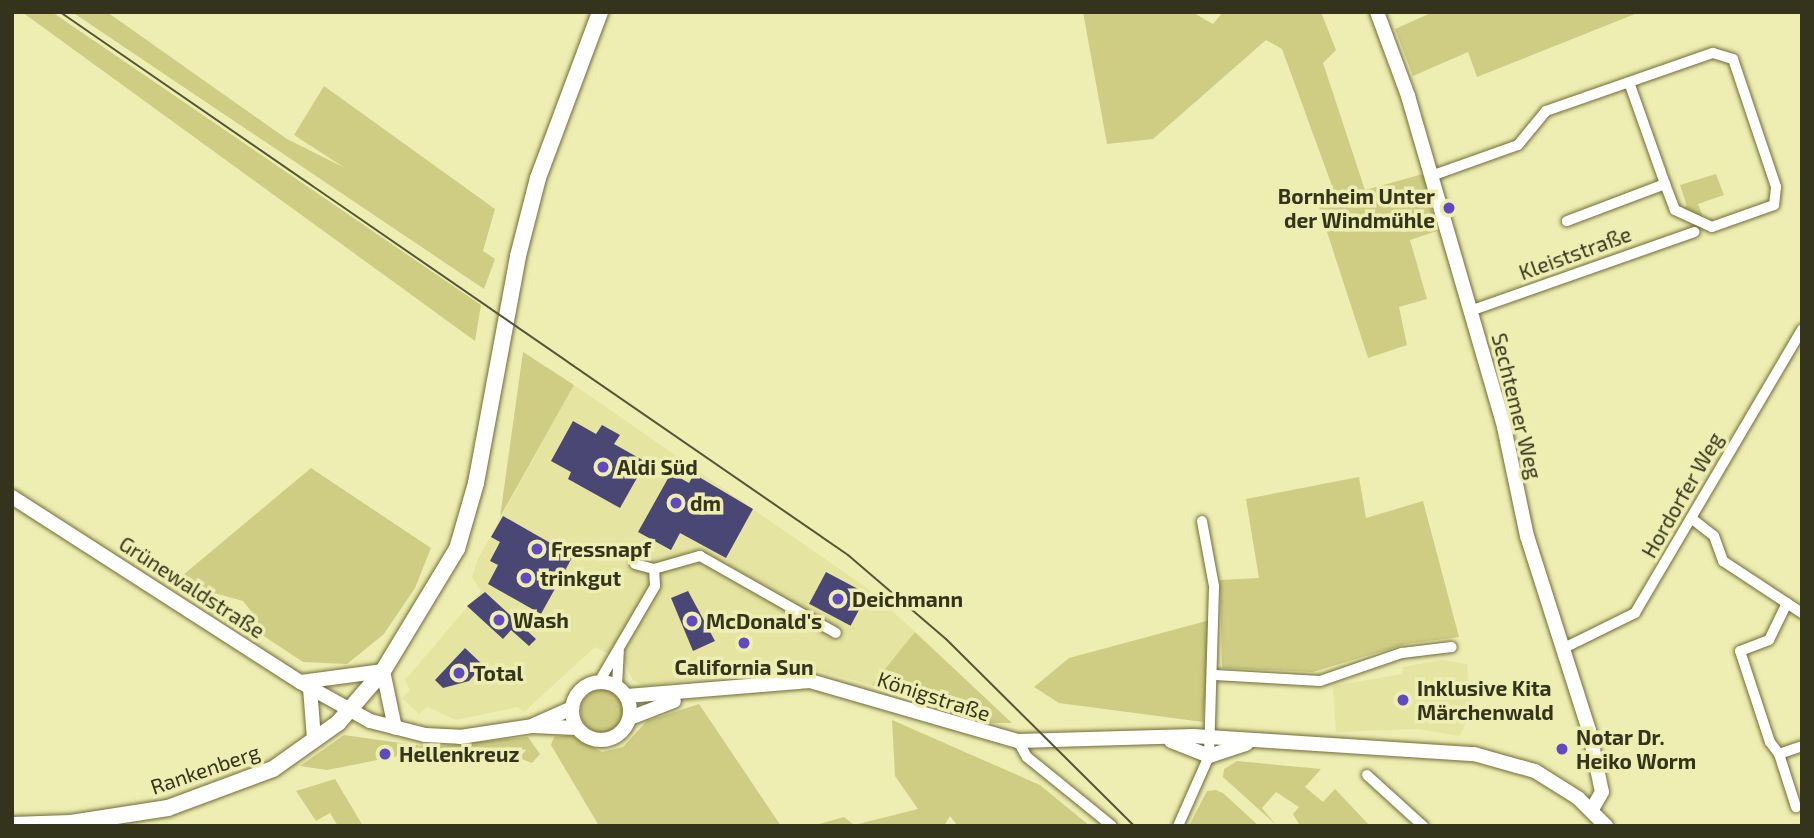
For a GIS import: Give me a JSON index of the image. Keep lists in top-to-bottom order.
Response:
{
  "streets": {
    "main road": ["Rankenberg"],
    "street": [
      "Kleiststraße",
      "Sechtemer Weg",
      "Hordorfer Weg",
      "Grünewaldstraße",
      "Königstraße"
    ]
  },
  "crossings": [
    ["Kleiststraße", "Sechtemer Weg"],
    ["Sechtemer Weg", "Hordorfer Weg"],
    ["Sechtemer Weg", "Königstraße"],
    ["Grünewaldstraße", "Königstraße"],
    ["Grünewaldstraße", "Rankenberg"],
    ["Königstraße", "Rankenberg"]
  ],
  "places": [
    "Bornheim Unter der Windmühle",
    "Aldi Süd",
    "dm",
    "Fressnapf",
    "trinkgut",
    "Deichmann",
    "Wash",
    "McDonald's",
    "California Sun",
    "Total",
    "Inklusive Kita Märchenwald",
    "Notar Dr. Heiko Worm",
    "Hellenkreuz"
  ]
}
